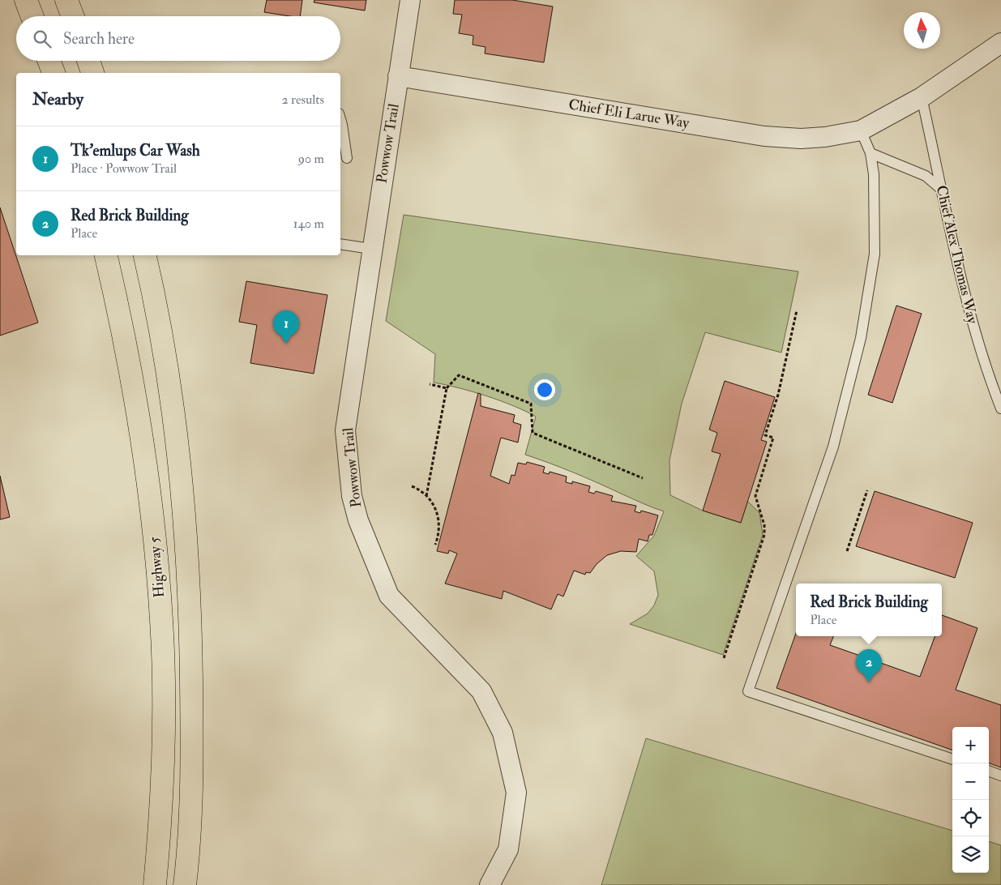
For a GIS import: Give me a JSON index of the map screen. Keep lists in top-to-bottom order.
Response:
{
  "streets": {
    "highway": ["Highway 5"],
    "street": ["Chief Eli Larue Way", "Powwow Trail"],
    "lane": ["Chief Alex Thomas Way"]
  },
  "crossings": [
    ["Chief Eli Larue Way", "Powwow Trail"]
  ],
  "north": "top",
  "page": {
    "search": "Search here",
    "heading": ["Nearby", "2 results"],
    "list": [
      {
        "mark": "1",
        "name": "Tk'emlups Car Wash",
        "note": "Place · Powwow Trail",
        "value": "90 m"
      },
      {
        "mark": "2",
        "name": "Red Brick Building",
        "note": "Place",
        "value": "140 m"
      }
    ],
    "pins": ["1", "2"],
    "popup": ["Red Brick Building", "Place"],
    "map_buttons": ["+", "−"]
  }
}
